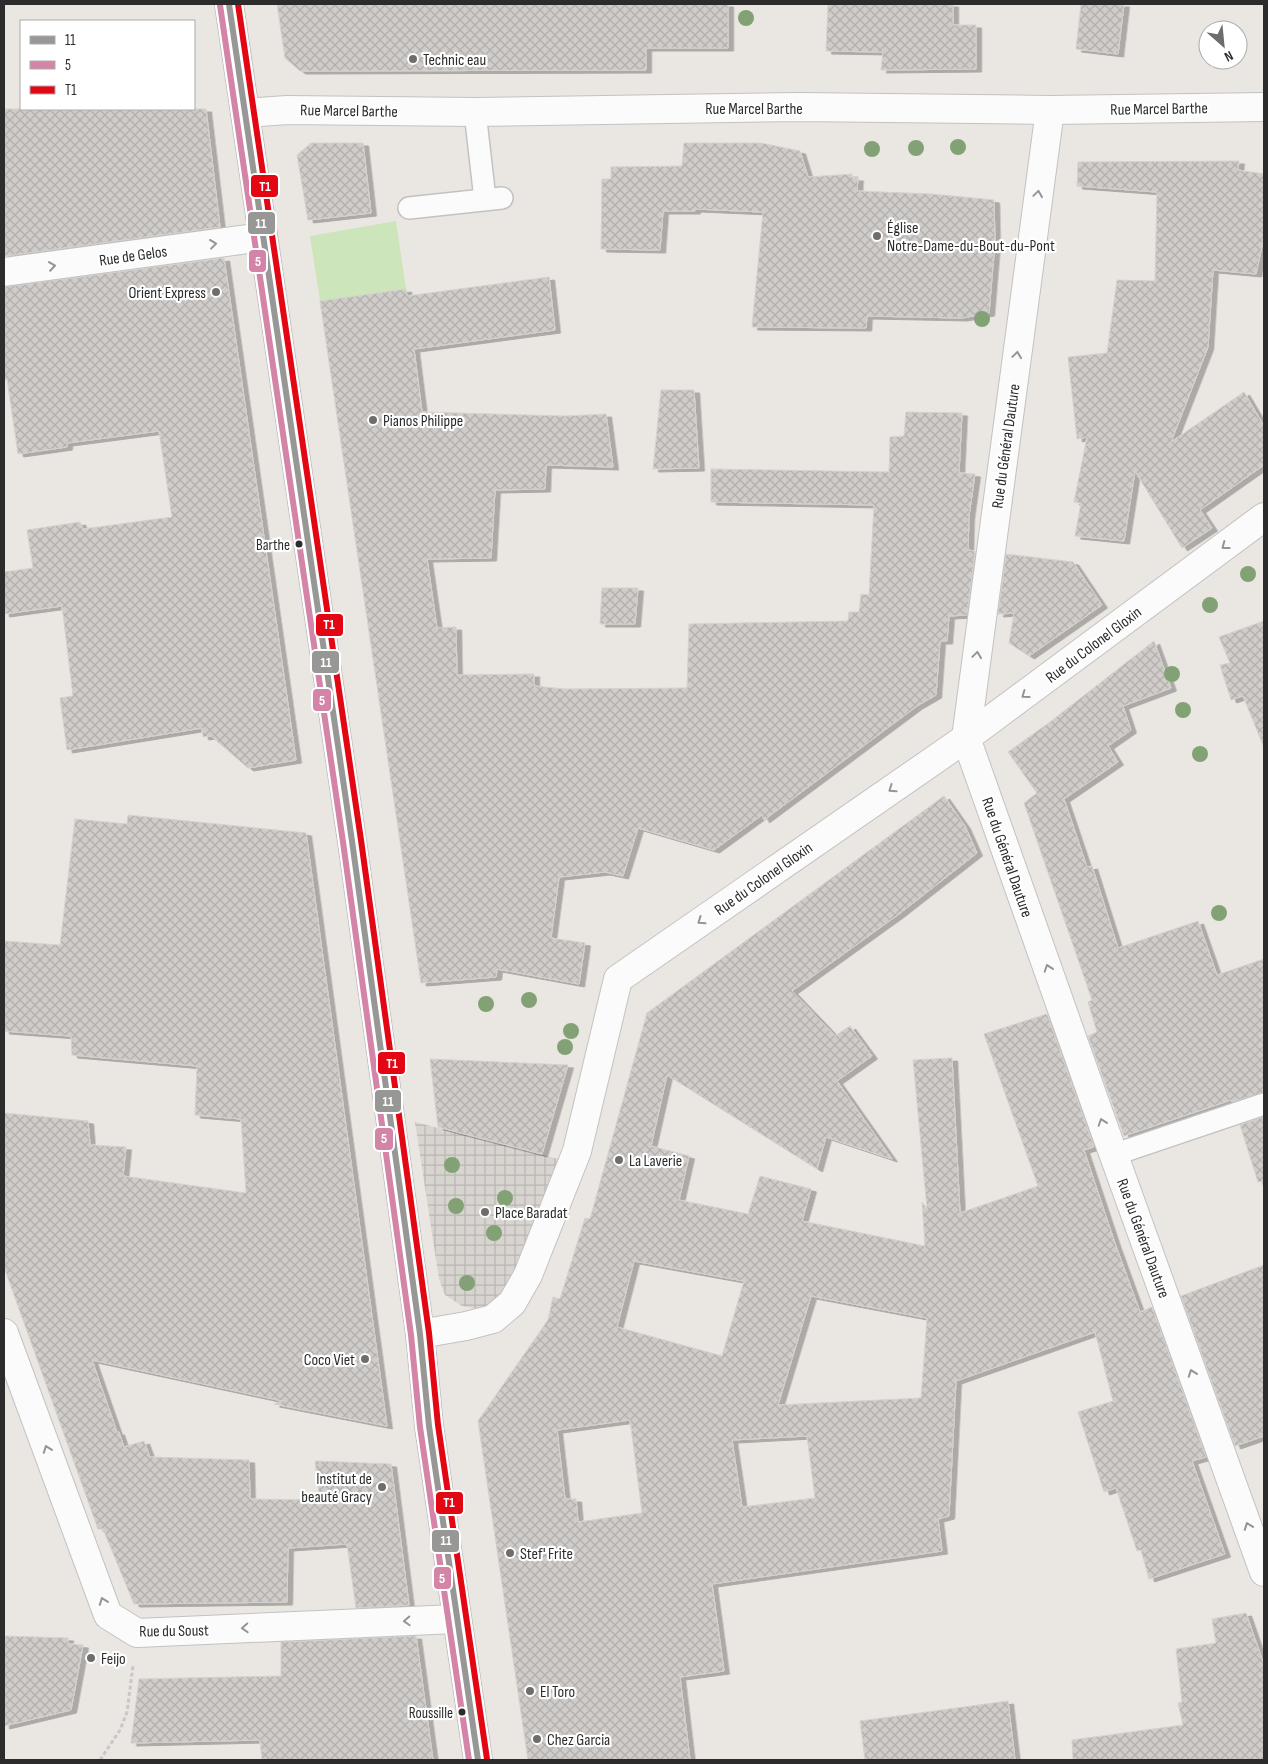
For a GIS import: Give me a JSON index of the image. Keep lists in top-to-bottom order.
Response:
{
  "streets": {
    "street": [
      "Rue Marcel Barthe",
      "Rue de Gelos",
      "Rue du Général Dauture",
      "Rue du Colonel Gloxin",
      "Rue du Soust"
    ]
  },
  "crossings": [
    ["Rue Marcel Barthe", "Rue du Général Dauture"],
    ["Rue du Général Dauture", "Rue du Colonel Gloxin"]
  ],
  "one_way": [
    "Rue de Gelos",
    "Rue du Général Dauture",
    "Rue du Colonel Gloxin",
    "Rue du Soust"
  ],
  "places": [
    "Technic eau",
    "Église Notre-Dame-du-Bout-du-Pont",
    "Orient Express",
    "Pianos Philippe",
    "Barthe",
    "La Laverie",
    "Place Baradat",
    "Coco Viet",
    "Institut de beauté Gracy",
    "Stef' Frite",
    "Feijo",
    "El Toro",
    "Roussille",
    "Chez Garcia"
  ],
  "lines": ["transit line 11", "transit line T1", "transit line 5"],
  "legend": ["11", "5", "T1"],
  "north": "bottom right"
}
